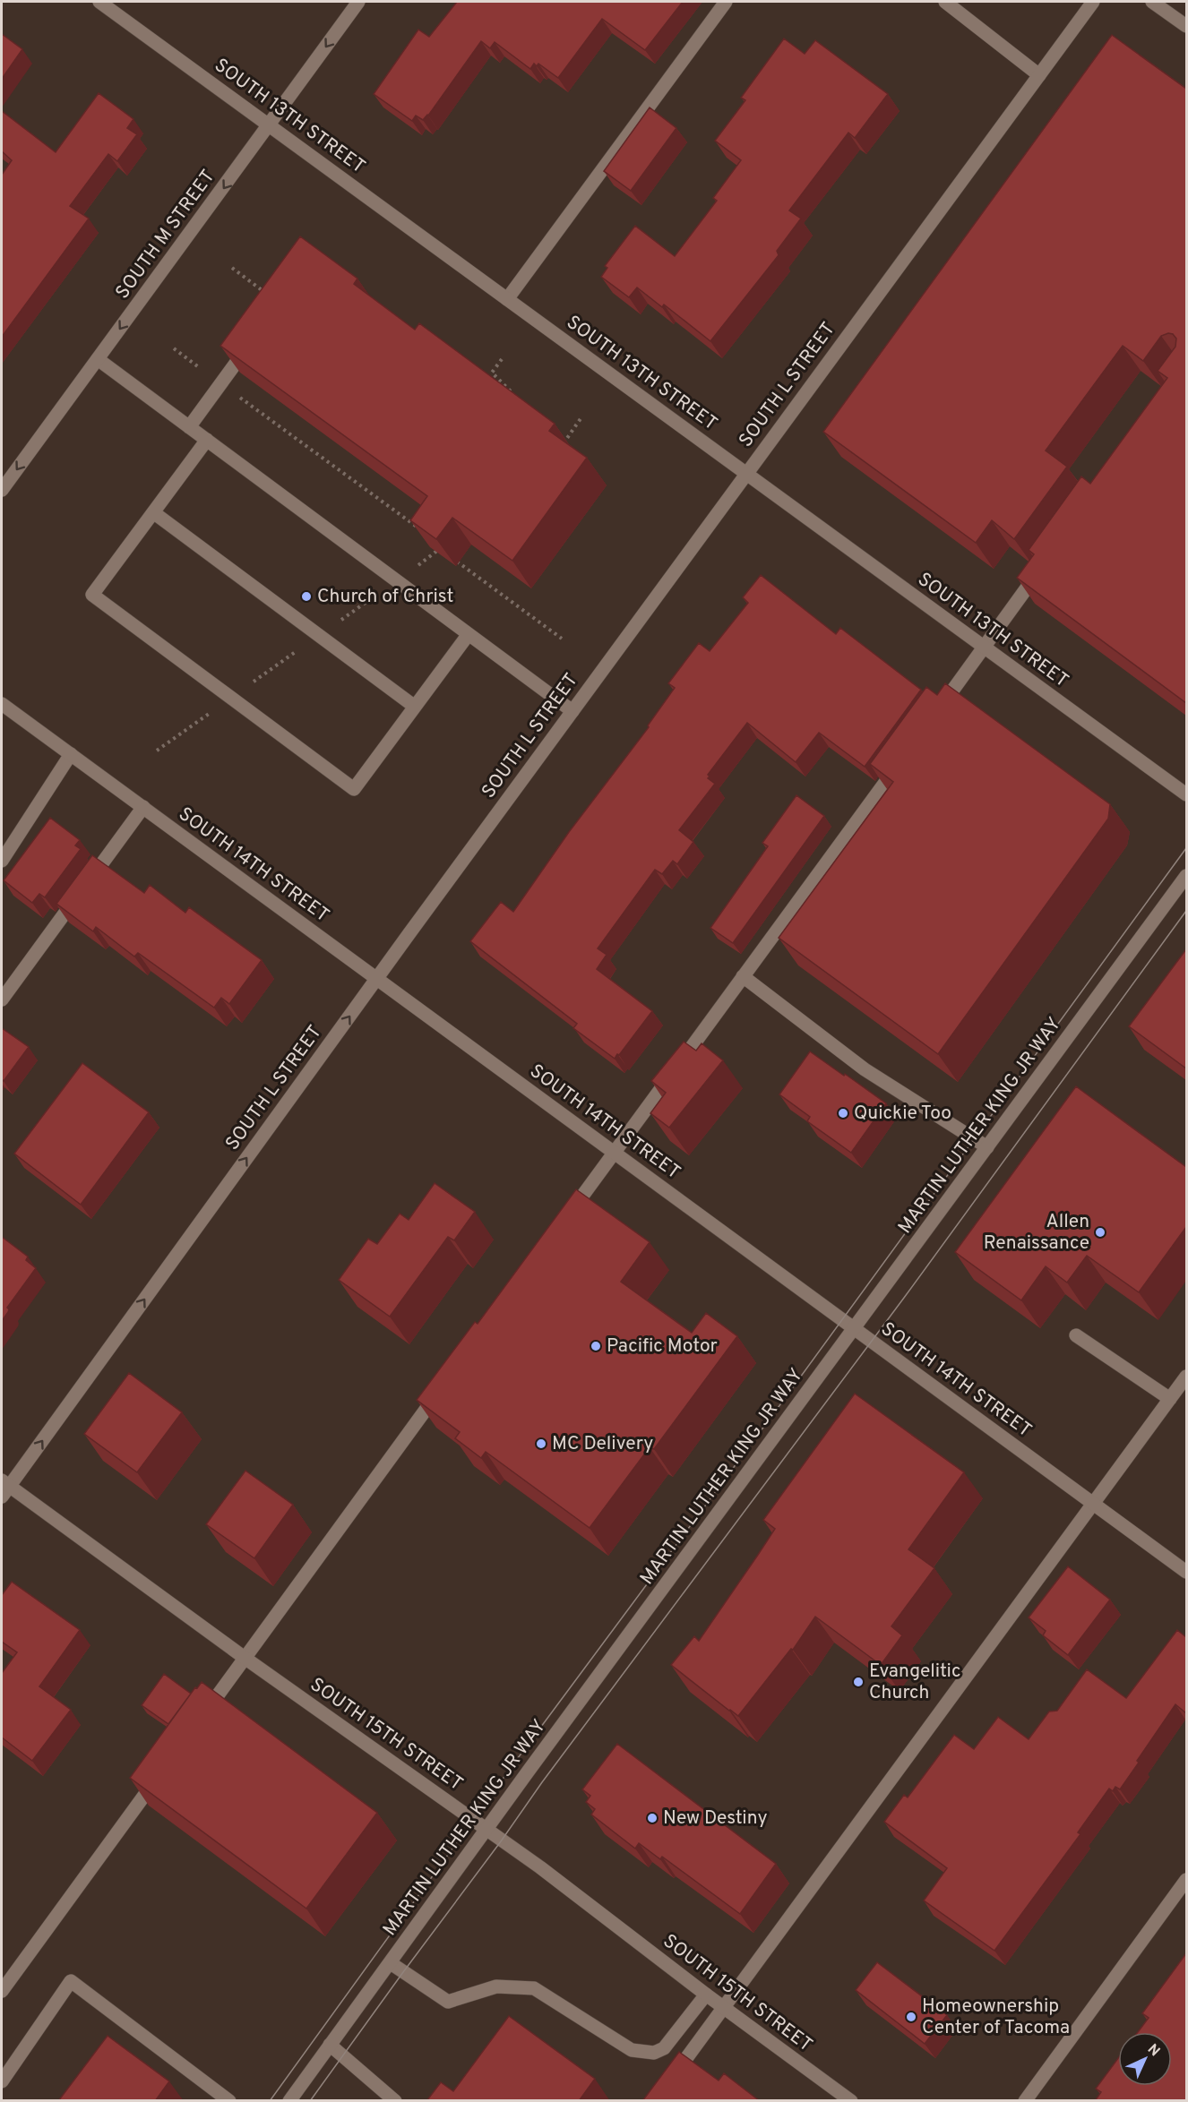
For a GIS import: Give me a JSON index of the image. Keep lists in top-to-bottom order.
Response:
{
  "streets": {
    "street": [
      "SOUTH 13TH STREET",
      "SOUTH M STREET",
      "SOUTH L STREET",
      "SOUTH 14TH STREET",
      "MARTIN LUTHER KING JR WAY",
      "SOUTH 15TH STREET"
    ]
  },
  "crossings": [
    ["SOUTH 13TH STREET", "SOUTH M STREET"],
    ["SOUTH 13TH STREET", "SOUTH L STREET"],
    ["SOUTH L STREET", "SOUTH 14TH STREET"],
    ["SOUTH L STREET", "SOUTH 15TH STREET"],
    ["SOUTH 14TH STREET", "MARTIN LUTHER KING JR WAY"],
    ["MARTIN LUTHER KING JR WAY", "SOUTH 15TH STREET"]
  ],
  "one_way": ["SOUTH M STREET"],
  "places": [
    "Church of Christ",
    "Quickie Too",
    "Allen Renaissance",
    "Pacific Motor",
    "MC Delivery",
    "Evangelitic Church",
    "New Destiny",
    "Homeownership Center of Tacoma"
  ],
  "north": "top right"
}
